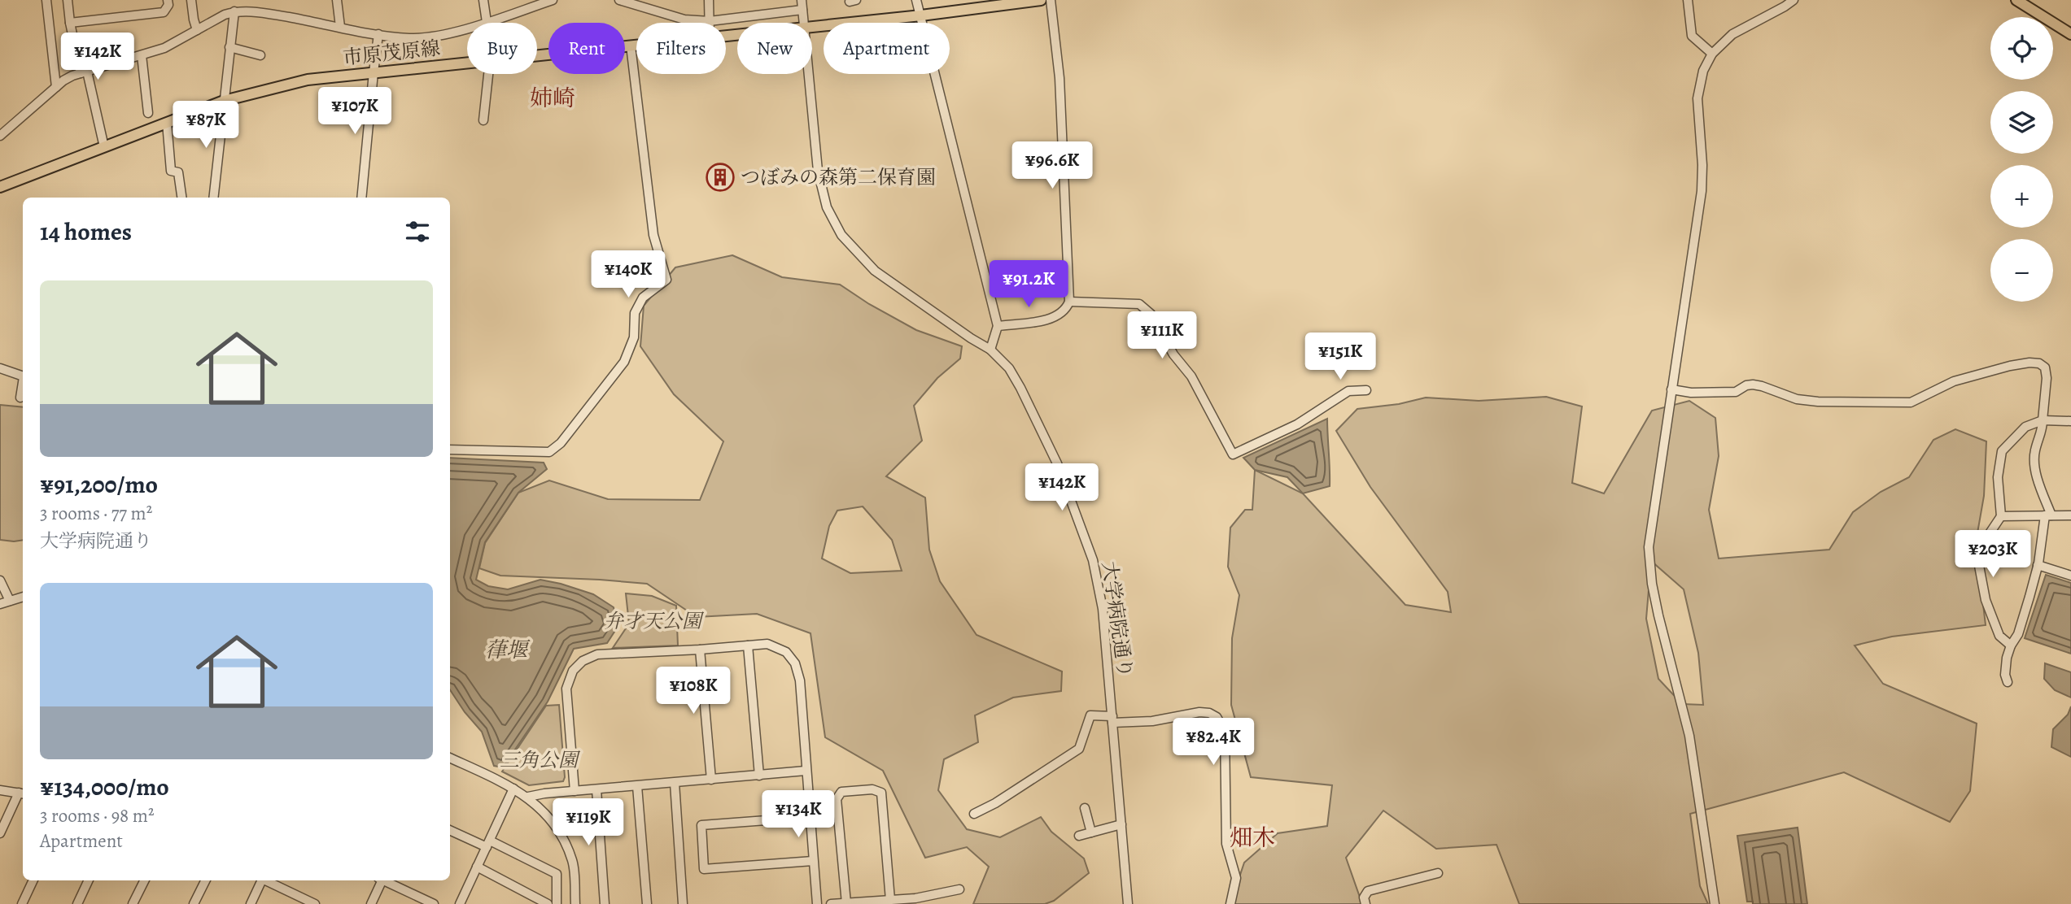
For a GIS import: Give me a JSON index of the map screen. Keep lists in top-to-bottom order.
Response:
{
  "streets": {
    "main road": ["市原茂原線"],
    "street": ["大学病院通り"]
  },
  "districts": ["姉崎", "畑木"],
  "water": ["葎堰"],
  "parks": ["弁才天公園", "三角公園"],
  "places": {
    "building": ["つぼみの森第二保育園"]
  },
  "page": {
    "map_buttons": ["+", "−"],
    "chip": [
      "Buy",
      "Rent",
      "Filters",
      "New",
      "Apartment"
    ],
    "price": [
      "¥142K",
      "¥107K",
      "¥87K",
      "¥96.6K",
      "¥140K",
      "¥91.2K",
      "¥111K",
      "¥151K",
      "¥142K",
      "¥203K",
      "¥108K",
      "¥82.4K",
      "¥134K",
      "¥119K"
    ],
    "heading": "14 homes",
    "list": [
      {
        "name": "¥91,200/mo",
        "note": "3 rooms · 77 m² · 大学病院通り"
      },
      {
        "name": "¥134,000/mo",
        "note": "3 rooms · 98 m² · Apartment"
      }
    ]
  }
}
